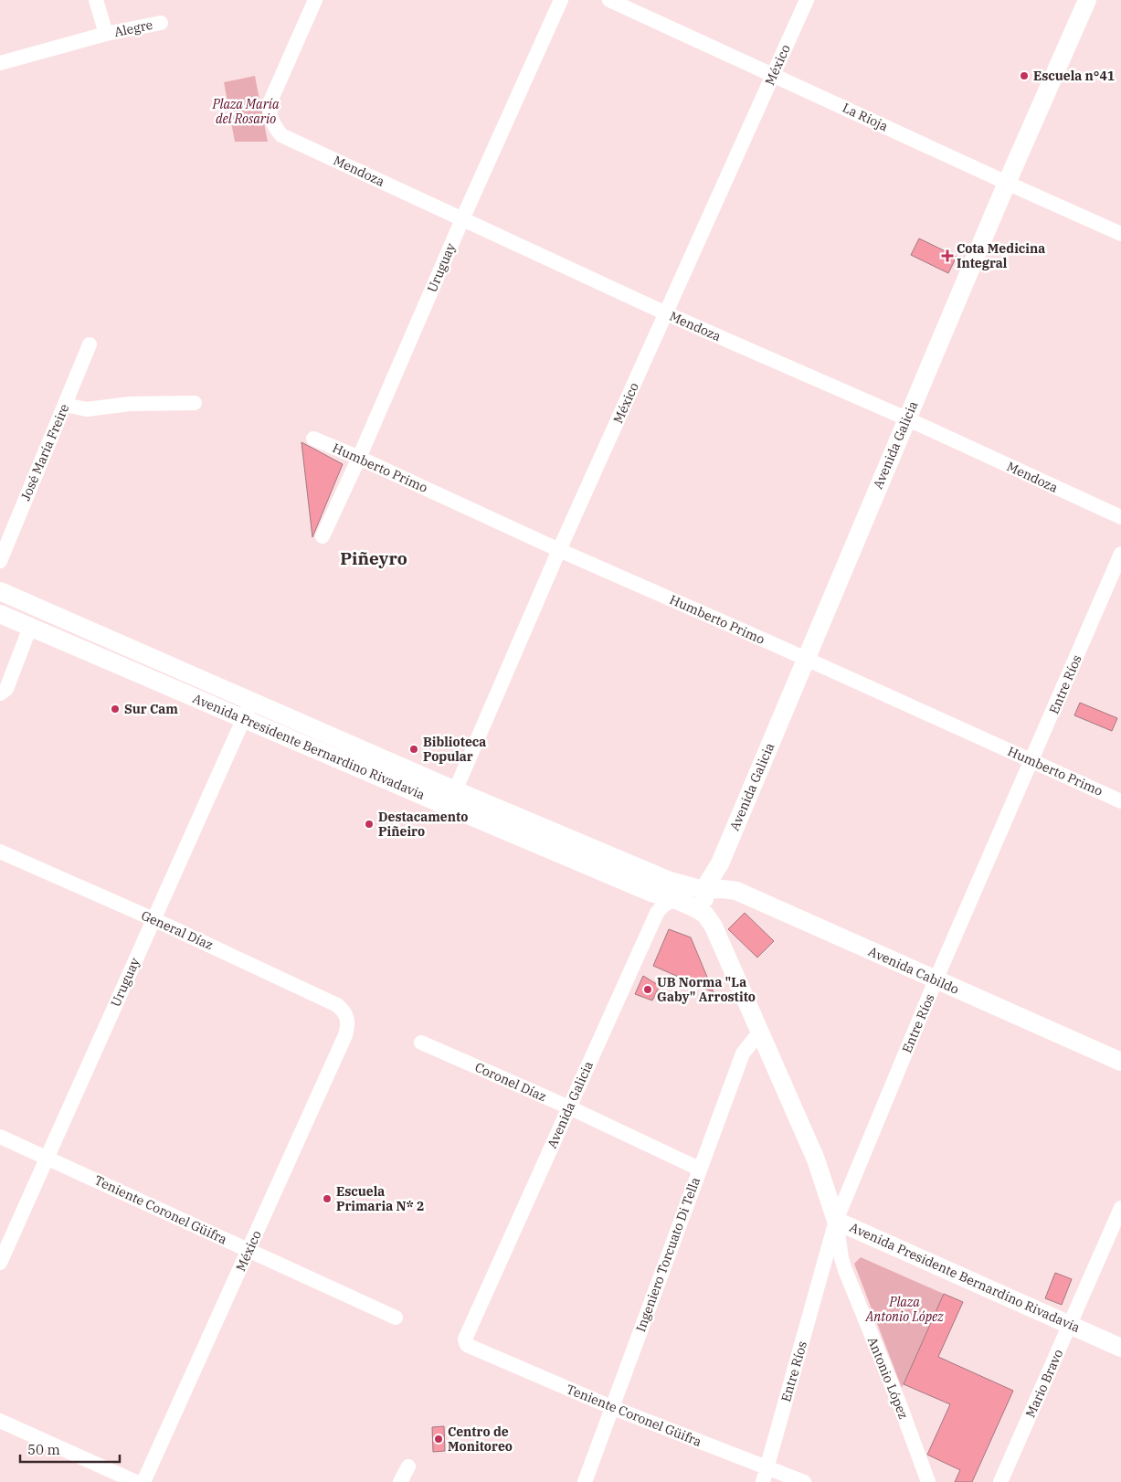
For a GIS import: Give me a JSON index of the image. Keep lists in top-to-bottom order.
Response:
{
  "streets": {
    "main road": ["Avenida Galicia", "Avenida Presidente Bernardino Rivadavia", "Avenida Cabildo"],
    "street": [
      "Alegre",
      "México",
      "La Rioja",
      "Mendoza",
      "Uruguay",
      "José María Freire",
      "Humberto Primo",
      "Entre Ríos",
      "General Díaz",
      "Coronel Díaz",
      "Teniente Coronel Güifra",
      "Ingeniero Torcuato Di Tella",
      "Antonio López",
      "Mario Bravo"
    ]
  },
  "crossings": [
    ["México", "La Rioja"],
    ["México", "Mendoza"],
    ["México", "Humberto Primo"],
    ["México", "Avenida Presidente Bernardino Rivadavia"],
    ["México", "General Díaz"],
    ["México", "Teniente Coronel Güifra"],
    ["La Rioja", "Avenida Galicia"],
    ["Mendoza", "Uruguay"],
    ["Mendoza", "Avenida Galicia"],
    ["Uruguay", "Humberto Primo"],
    ["Uruguay", "Avenida Presidente Bernardino Rivadavia"],
    ["Uruguay", "General Díaz"],
    ["Uruguay", "Teniente Coronel Güifra"],
    ["Avenida Galicia", "Humberto Primo"],
    ["Avenida Galicia", "Avenida Presidente Bernardino Rivadavia"],
    ["Avenida Galicia", "Avenida Cabildo"],
    ["Avenida Galicia", "Coronel Díaz"],
    ["Avenida Galicia", "Teniente Coronel Güifra"],
    ["Humberto Primo", "Entre Ríos"],
    ["Entre Ríos", "Avenida Presidente Bernardino Rivadavia"],
    ["Entre Ríos", "Avenida Cabildo"],
    ["Entre Ríos", "Teniente Coronel Güifra"],
    ["Entre Ríos", "Antonio López"],
    ["Avenida Presidente Bernardino Rivadavia", "Avenida Cabildo"],
    ["Avenida Presidente Bernardino Rivadavia", "Ingeniero Torcuato Di Tella"],
    ["Avenida Presidente Bernardino Rivadavia", "Antonio López"],
    ["Avenida Presidente Bernardino Rivadavia", "Mario Bravo"],
    ["Coronel Díaz", "Ingeniero Torcuato Di Tella"],
    ["Teniente Coronel Güifra", "Ingeniero Torcuato Di Tella"]
  ],
  "districts": ["Piñeyro"],
  "parks": ["Plaza María del Rosario", "Plaza Antonio López"],
  "places": {
    "other": [
      "Escuela n°41",
      "Sur Cam",
      "Biblioteca Popular",
      "Destacamento Piñeiro",
      "UB Norma \"La Gaby\" Arrostito",
      "Escuela Primaria N* 2",
      "Centro de Monitoreo"
    ],
    "health": ["Cota Medicina Integral"]
  },
  "scale_bar": "50 m"
}
